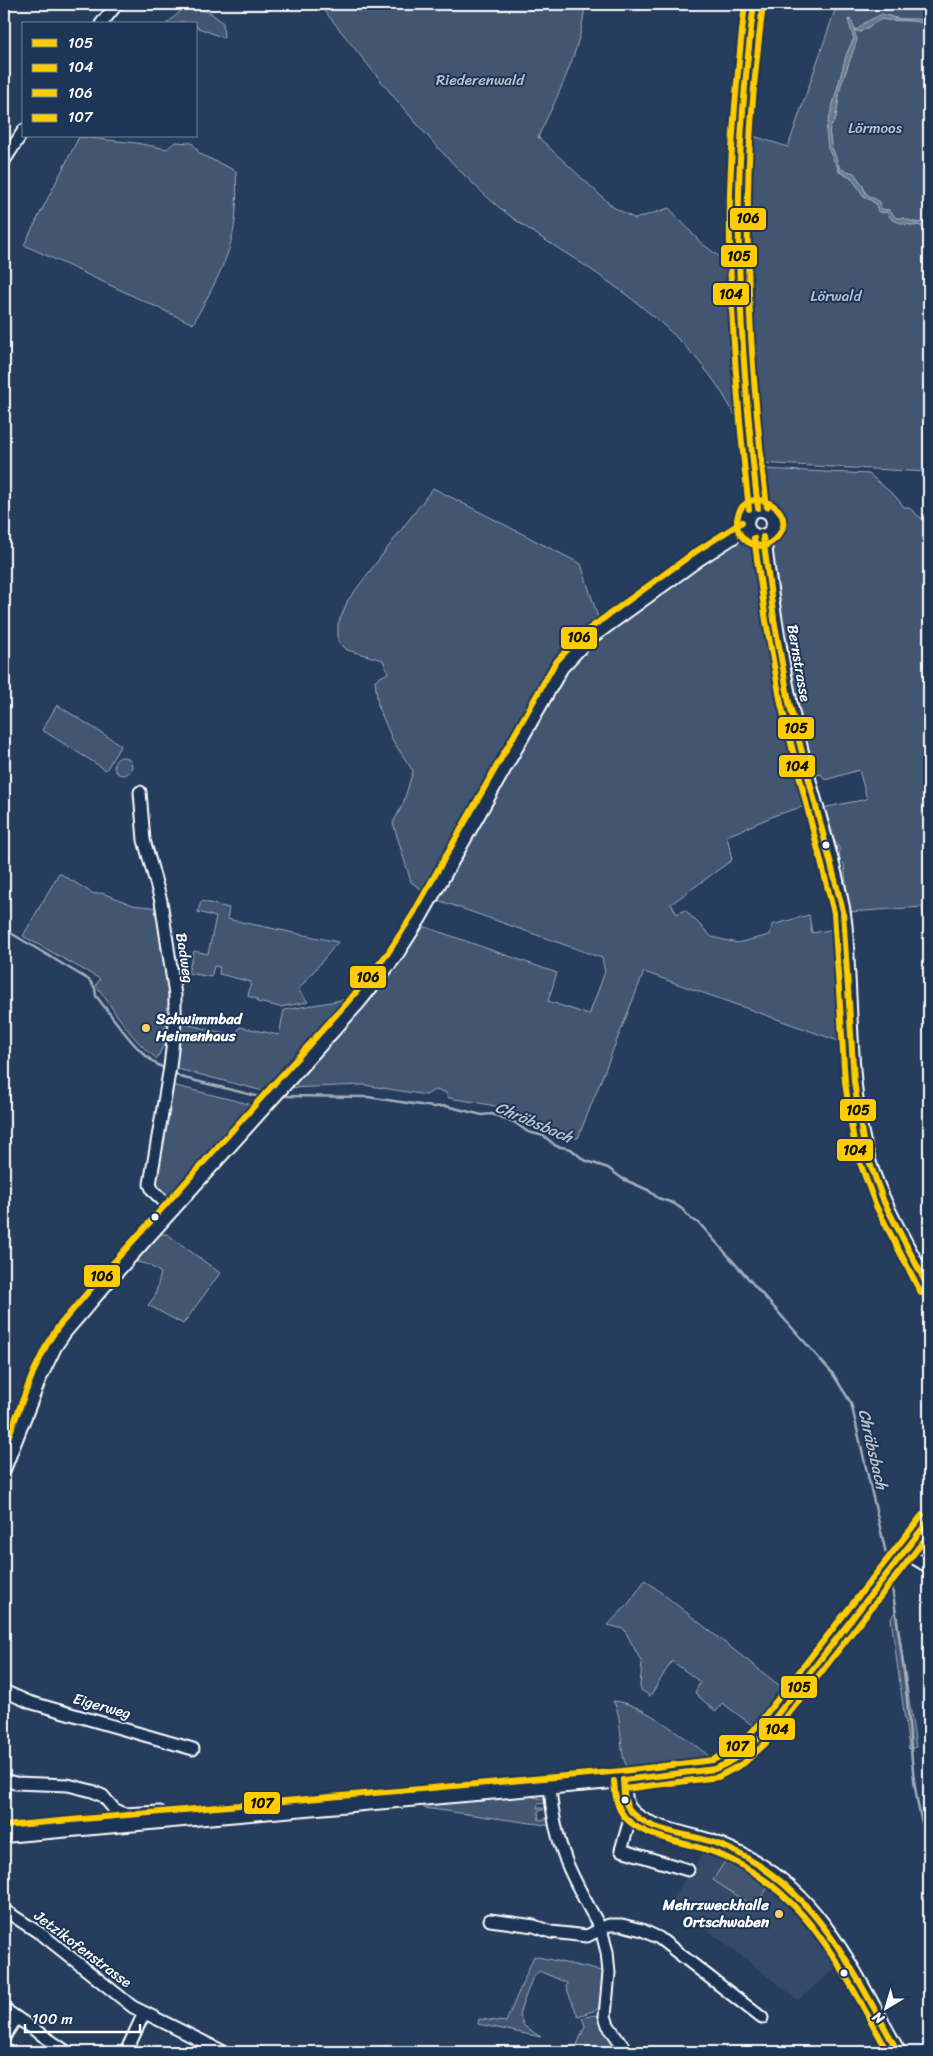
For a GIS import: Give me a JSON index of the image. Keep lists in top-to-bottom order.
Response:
{
  "streets": {
    "main road": ["Bernstrasse"],
    "street": ["Badweg", "Eigerweg", "Jetzikofenstrasse"]
  },
  "water": ["Chräbsbach"],
  "parks": ["Riederenwald", "Lörmoos", "Lörwald"],
  "places": ["Schwimmbad Heimenhaus", "Mehrzweckhalle Ortschwaben"],
  "lines": [
    "transit line 105",
    "transit line 104",
    "transit line 106",
    "transit line 107"
  ],
  "legend": [
    "105",
    "104",
    "106",
    "107"
  ],
  "scale_bar": "100 m",
  "north": "bottom left"
}
